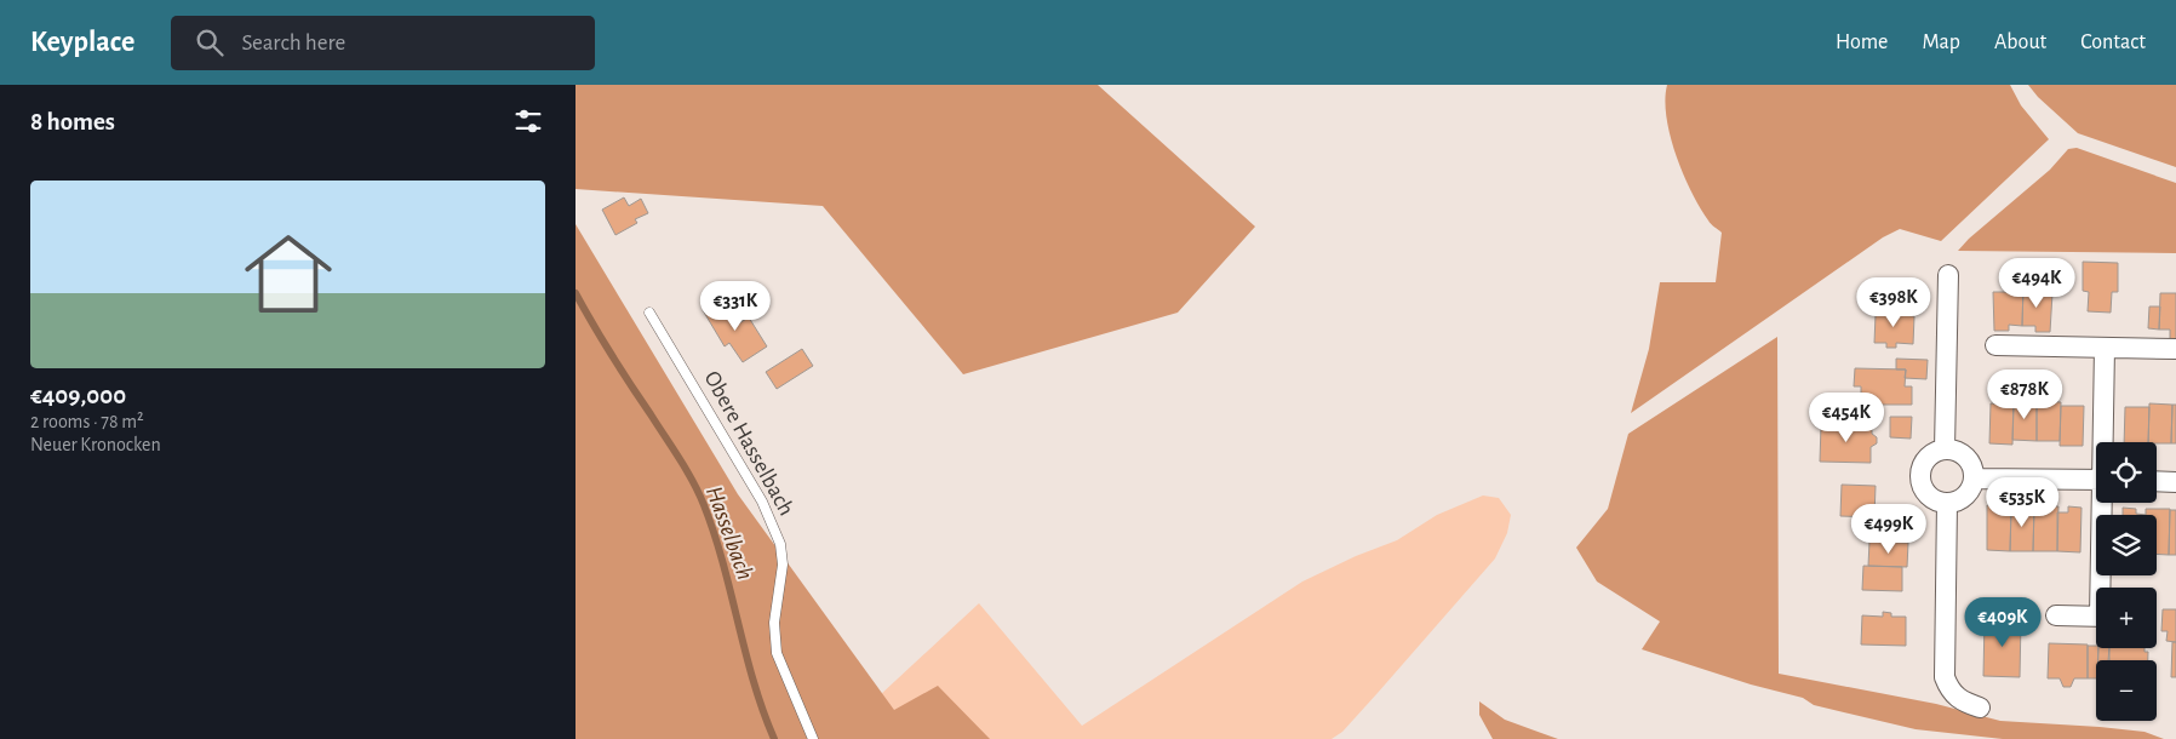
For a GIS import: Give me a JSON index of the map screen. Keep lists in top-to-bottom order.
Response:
{
  "streets": {
    "lane": ["Obere Hasselbach"]
  },
  "water": ["Hasselbach"],
  "page": {
    "header": "Keyplace",
    "search": "Search here",
    "nav": [
      "Home",
      "Map",
      "About",
      "Contact"
    ],
    "heading": "8 homes",
    "list": [
      {
        "name": "€409,000",
        "note": "2 rooms · 78 m² · Neuer Kronocken"
      }
    ],
    "price": [
      "€494K",
      "€398K",
      "€331K",
      "€878K",
      "€454K",
      "€535K",
      "€499K",
      "€409K"
    ],
    "map_buttons": ["+", "−"]
  }
}
